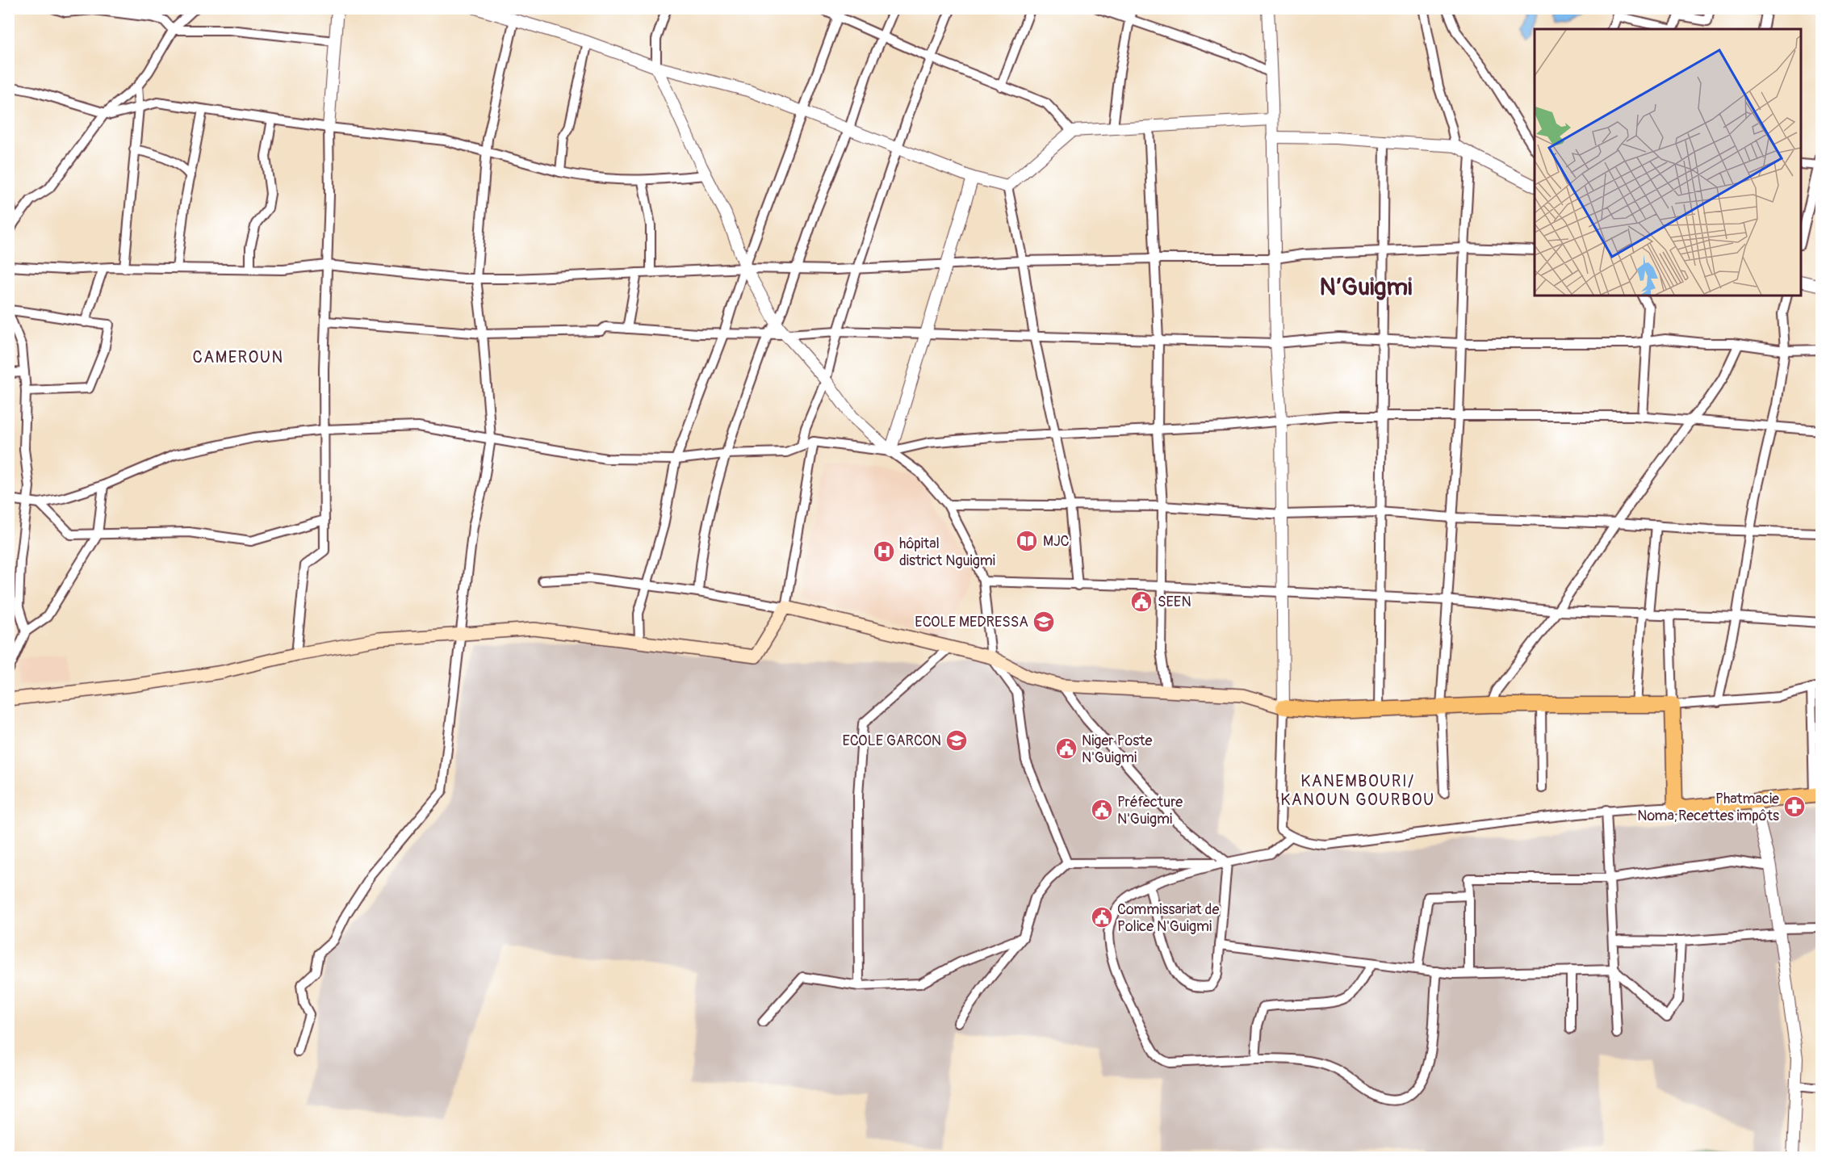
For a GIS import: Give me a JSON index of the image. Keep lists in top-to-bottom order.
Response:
{
  "districts": ["N’Guigmi", "CAMEROUN", "KANEMBOURI/ KANOUN GOURBOU"],
  "places": {
    "library": ["MJC"],
    "hospital": ["hôpital district Nguigmi"],
    "public building": [
      "SEEN",
      "Niger Poste N'Guigmi",
      "Préfecture N'Guigmi",
      "Commissariat de Police N'Guigmi"
    ],
    "school or university": ["ECOLE MEDRESSA", "ECOLE GARCON"],
    "pharmacy": ["Phatmacie Noma;Recettes impôts"]
  }
}
